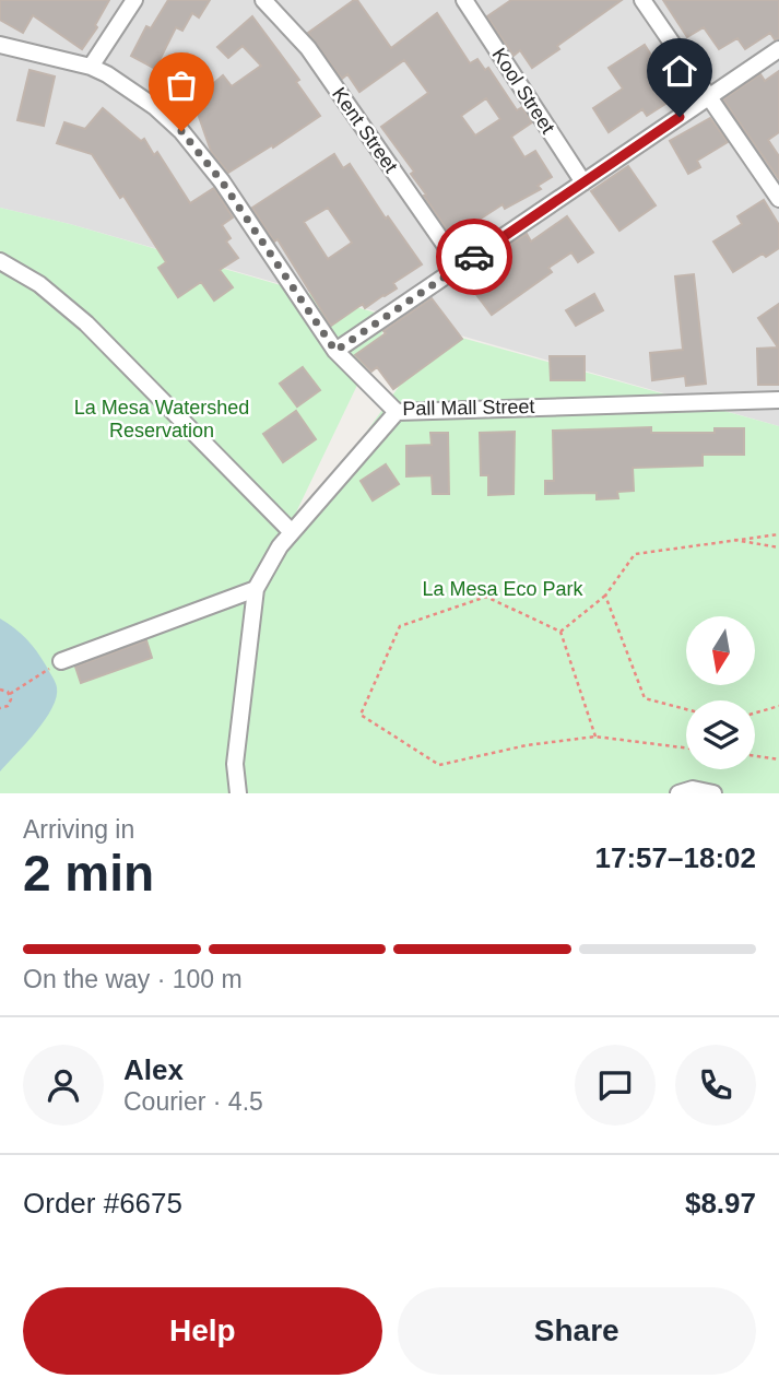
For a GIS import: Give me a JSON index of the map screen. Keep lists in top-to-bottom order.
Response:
{
  "streets": {
    "street": ["Kool Street", "Kent Street", "Pall Mall Street"]
  },
  "parks": ["La Mesa Watershed Reservation", "La Mesa Eco Park"],
  "north": "bottom",
  "page": {
    "heading": ["2 min", "Arriving in", "17:57–18:02"],
    "panel": [
      "Alex",
      "Courier · 4.5",
      "Order #6675",
      "$8.97"
    ],
    "bar": "On the way · 100 m",
    "buttons": ["Help", "Share"]
  }
}
